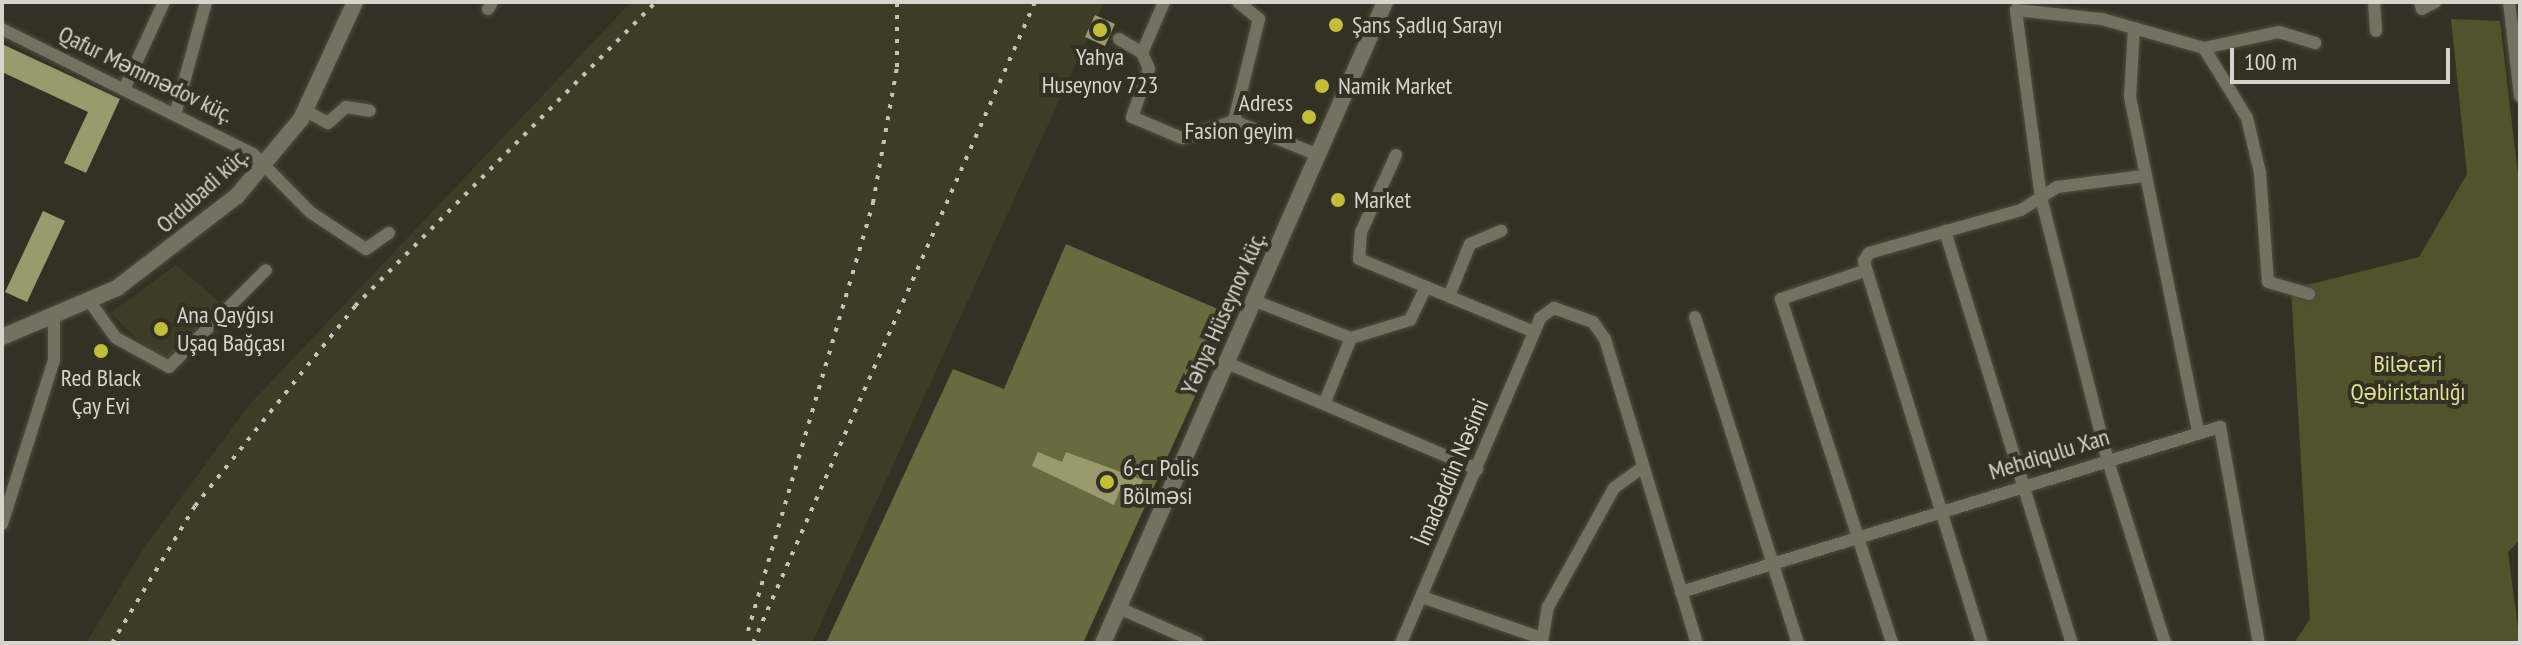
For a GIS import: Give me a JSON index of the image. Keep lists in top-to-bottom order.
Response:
{
  "streets": {
    "main road": ["Ordubadi küç.", "Yəhya Hüseynov küç."],
    "street": ["Qafur Məmmədov küç.", "Mehdiqulu Xan", "İmadəddin Nəsimi"]
  },
  "crossings": [
    ["Qafur Məmmədov küç.", "Ordubadi küç."]
  ],
  "parks": ["Biləcəri Qəbiristanlığı"],
  "places": [
    "Şans Şadlıq Sarayı",
    "Yahya Huseynov 723",
    "Namik Market",
    "Adress Fasion geyim",
    "Market",
    "Ana Qayğısı Uşaq Bağçası",
    "Red Black Çay Evi",
    "6-cı Polis Bölməsi"
  ],
  "scale_bar": "100 m"
}
